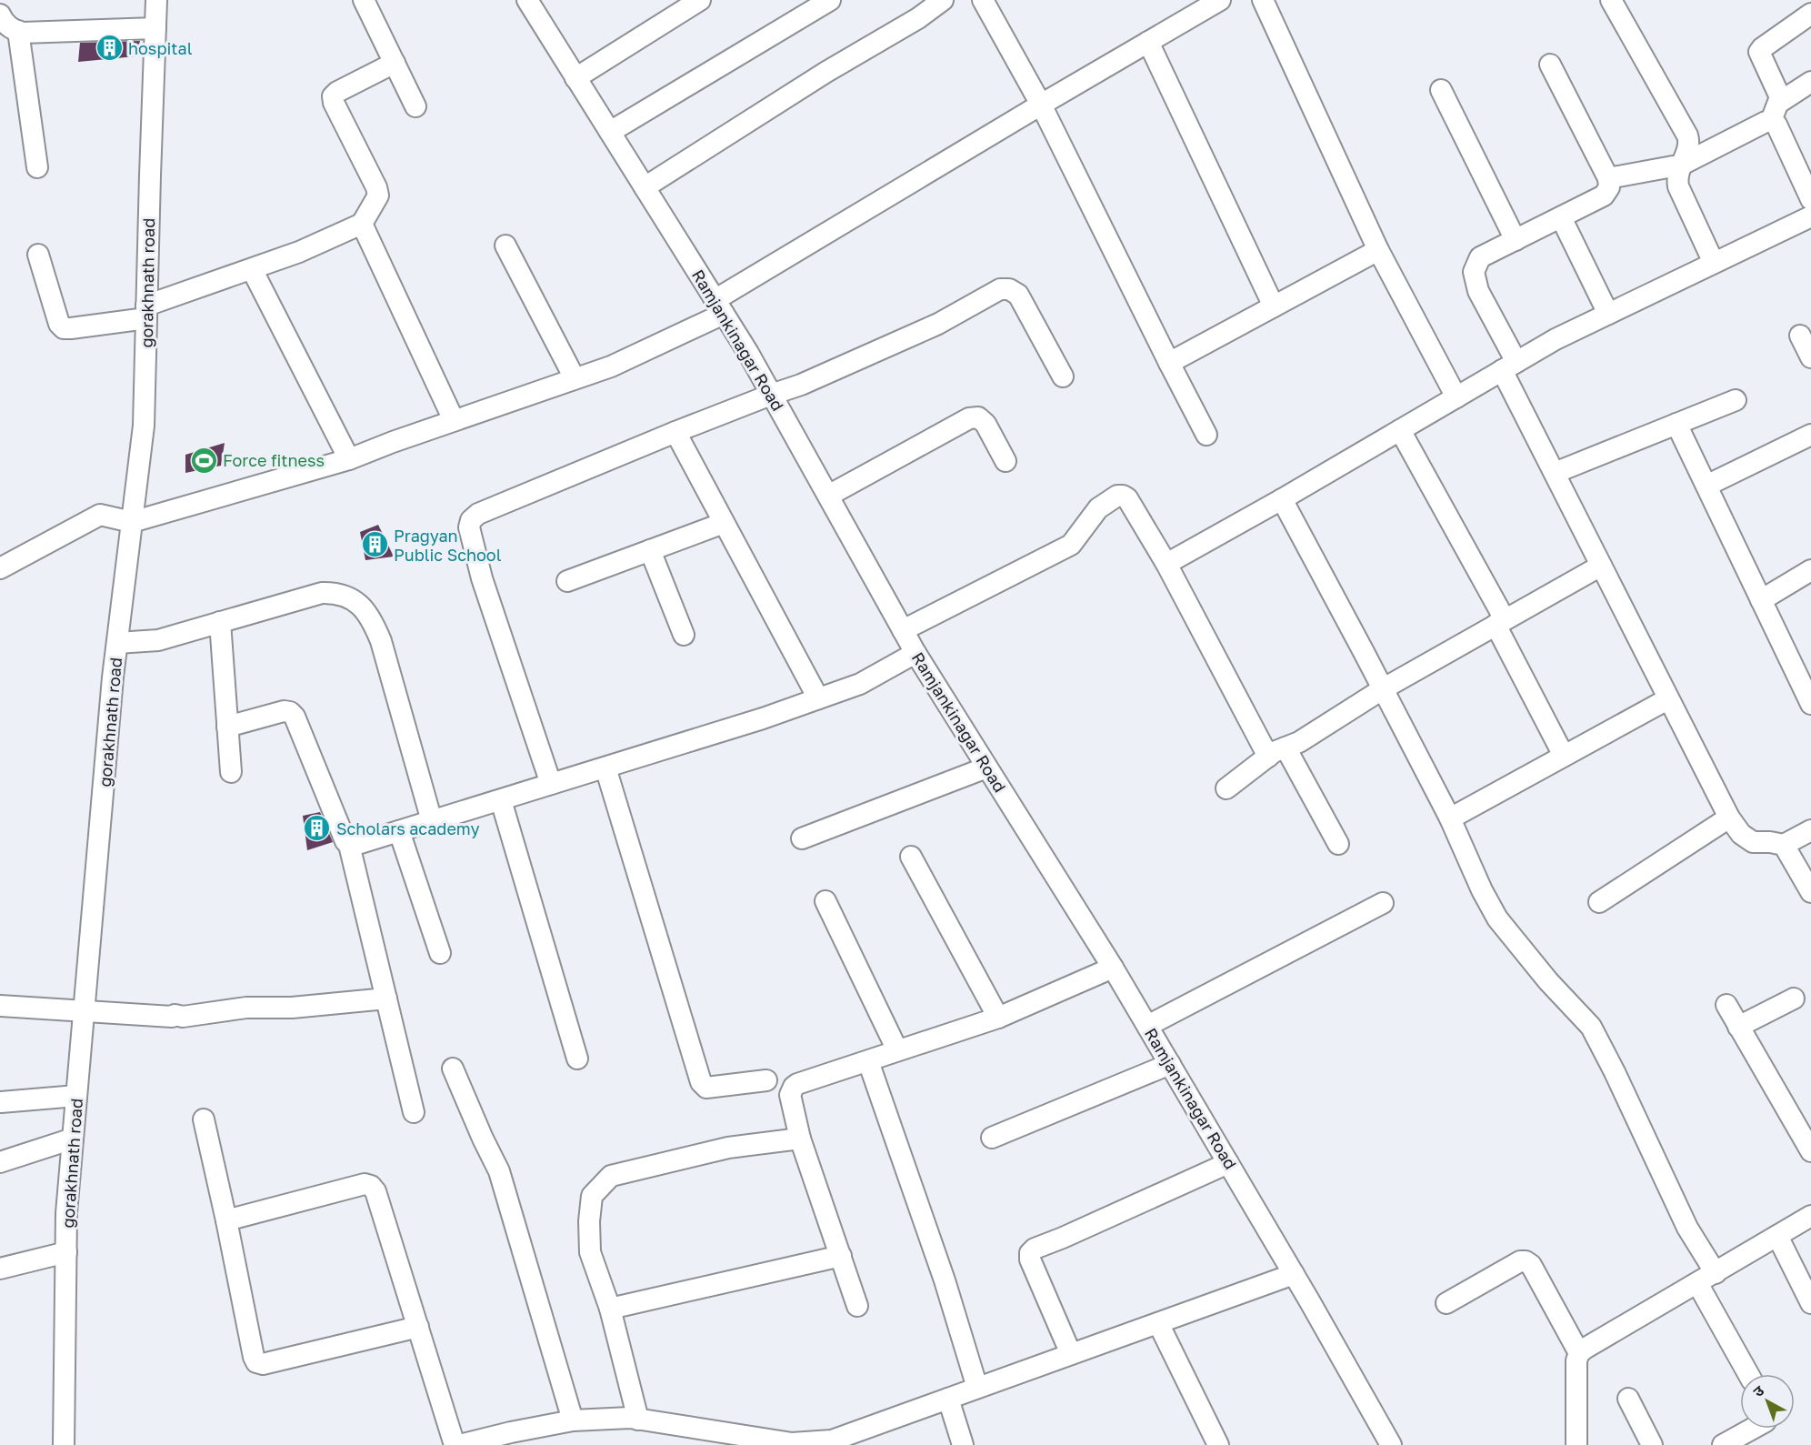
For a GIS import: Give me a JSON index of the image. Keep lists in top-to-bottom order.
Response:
{
  "streets": {
    "street": ["gorakhnath road", "Ramjankinagar Road"]
  },
  "places": {
    "building": ["hospital", "Pragyan Public School", "Scholars academy"],
    "sports": ["Force fitness"]
  },
  "north": "top left"
}
